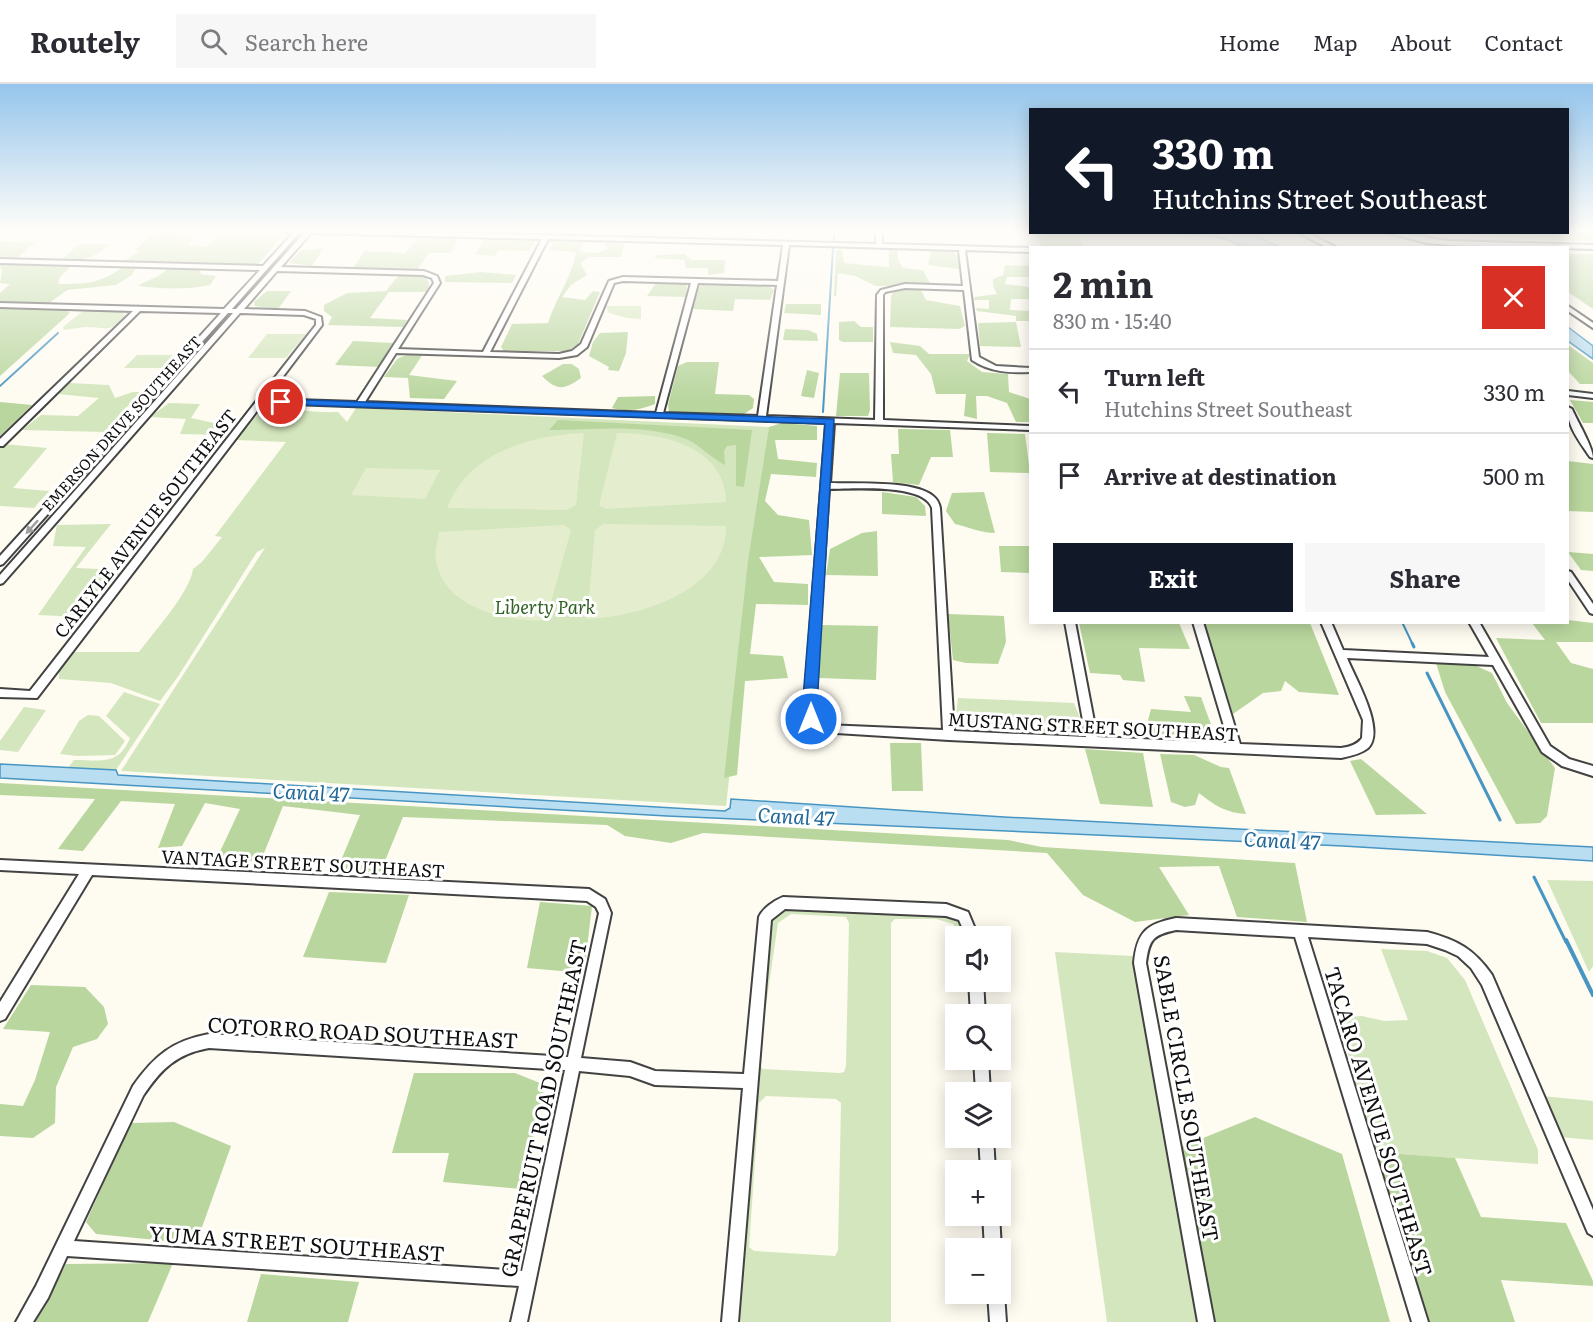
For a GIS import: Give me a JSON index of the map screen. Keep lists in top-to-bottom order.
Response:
{
  "streets": {
    "street": [
      "EMERSON DRIVE SOUTHEAST",
      "CARLYLE AVENUE SOUTHEAST",
      "MUSTANG STREET SOUTHEAST",
      "VANTAGE STREET SOUTHEAST",
      "COTORRO ROAD SOUTHEAST",
      "SABLE CIRCLE SOUTHEAST",
      "GRAPEFRUIT ROAD SOUTHEAST",
      "TACARO AVENUE SOUTHEAST",
      "YUMA STREET SOUTHEAST"
    ]
  },
  "crossings": [
    ["EMERSON DRIVE SOUTHEAST", "CARLYLE AVENUE SOUTHEAST"],
    ["VANTAGE STREET SOUTHEAST", "GRAPEFRUIT ROAD SOUTHEAST"],
    ["COTORRO ROAD SOUTHEAST", "GRAPEFRUIT ROAD SOUTHEAST"],
    ["COTORRO ROAD SOUTHEAST", "YUMA STREET SOUTHEAST"],
    ["SABLE CIRCLE SOUTHEAST", "TACARO AVENUE SOUTHEAST"],
    ["GRAPEFRUIT ROAD SOUTHEAST", "YUMA STREET SOUTHEAST"]
  ],
  "water": ["Canal 47"],
  "parks": ["Liberty Park"],
  "page": {
    "header": "Routely",
    "search": "Search here",
    "nav": [
      "Home",
      "Map",
      "About",
      "Contact"
    ],
    "turn": ["330 m", "Hutchins Street Southeast"],
    "heading": ["2 min", "830 m · 15:40"],
    "list": [
      {
        "name": "Turn left",
        "note": "Hutchins Street Southeast",
        "value": "330 m"
      },
      {
        "name": "Arrive at destination",
        "value": "500 m"
      }
    ],
    "buttons": ["Exit", "Share"],
    "map_buttons": ["+", "−"]
  }
}
